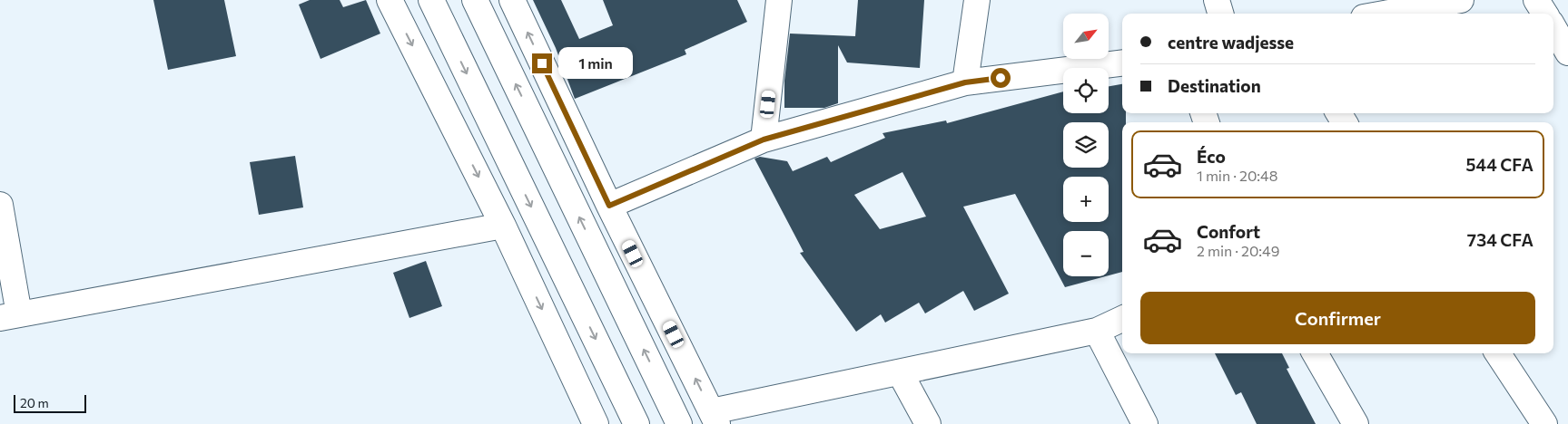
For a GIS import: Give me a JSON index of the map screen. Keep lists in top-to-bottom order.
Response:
{
  "scale_bar": "20 m",
  "north": "top right",
  "page": {
    "map_buttons": ["+", "−"],
    "banner": ["centre wadjesse", "Destination"],
    "bubble": "1 min",
    "list": [
      {
        "name": "Éco",
        "note": "1 min · 20:48",
        "value": "544 CFA"
      },
      {
        "name": "Confort",
        "note": "2 min · 20:49",
        "value": "734 CFA"
      }
    ],
    "buttons": "Confirmer",
    "scale": "20 m"
  }
}
